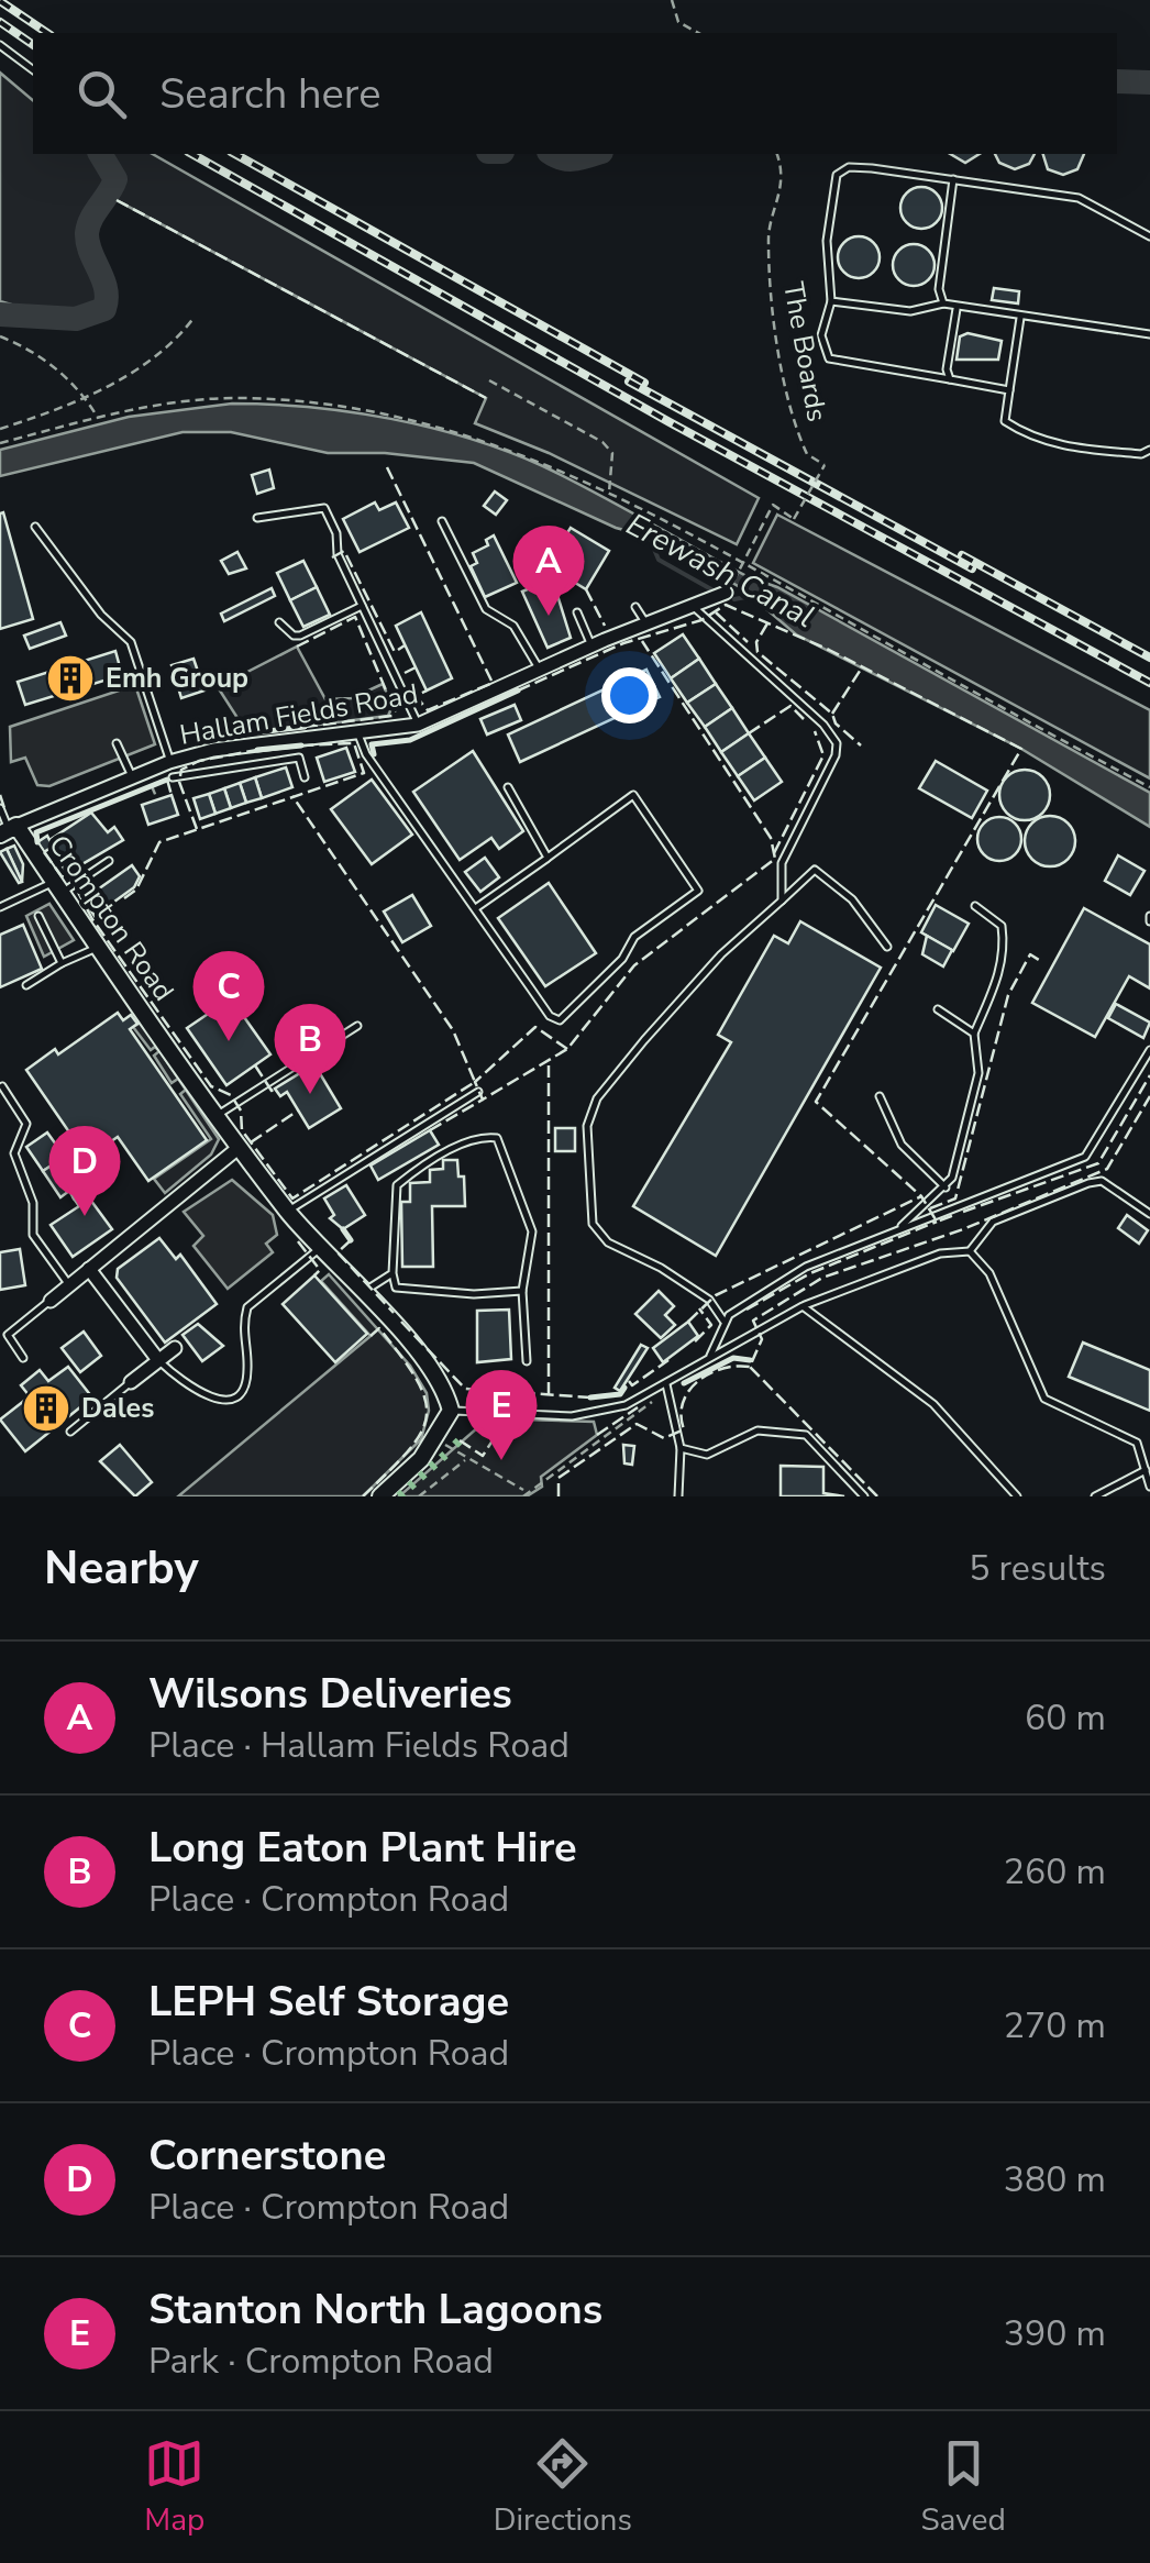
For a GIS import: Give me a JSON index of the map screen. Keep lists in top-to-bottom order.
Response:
{
  "streets": {
    "street": ["Hallam Fields Road", "Crompton Road"],
    "path": ["The Boards"]
  },
  "crossings": [
    ["Hallam Fields Road", "Crompton Road"]
  ],
  "water": ["Erewash Canal"],
  "places": {
    "building": ["Emh Group", "Dales"]
  },
  "page": {
    "search": "Search here",
    "pins": [
      "A",
      "C",
      "B",
      "D",
      "E"
    ],
    "heading": ["Nearby", "5 results"],
    "list": [
      {
        "mark": "A",
        "name": "Wilsons Deliveries",
        "note": "Place · Hallam Fields Road",
        "value": "60 m"
      },
      {
        "mark": "B",
        "name": "Long Eaton Plant Hire",
        "note": "Place · Crompton Road",
        "value": "260 m"
      },
      {
        "mark": "C",
        "name": "LEPH Self Storage",
        "note": "Place · Crompton Road",
        "value": "270 m"
      },
      {
        "mark": "D",
        "name": "Cornerstone",
        "note": "Place · Crompton Road",
        "value": "380 m"
      },
      {
        "mark": "E",
        "name": "Stanton North Lagoons",
        "note": "Park · Crompton Road",
        "value": "390 m"
      }
    ],
    "nav": ["Map", "Directions", "Saved"]
  }
}
